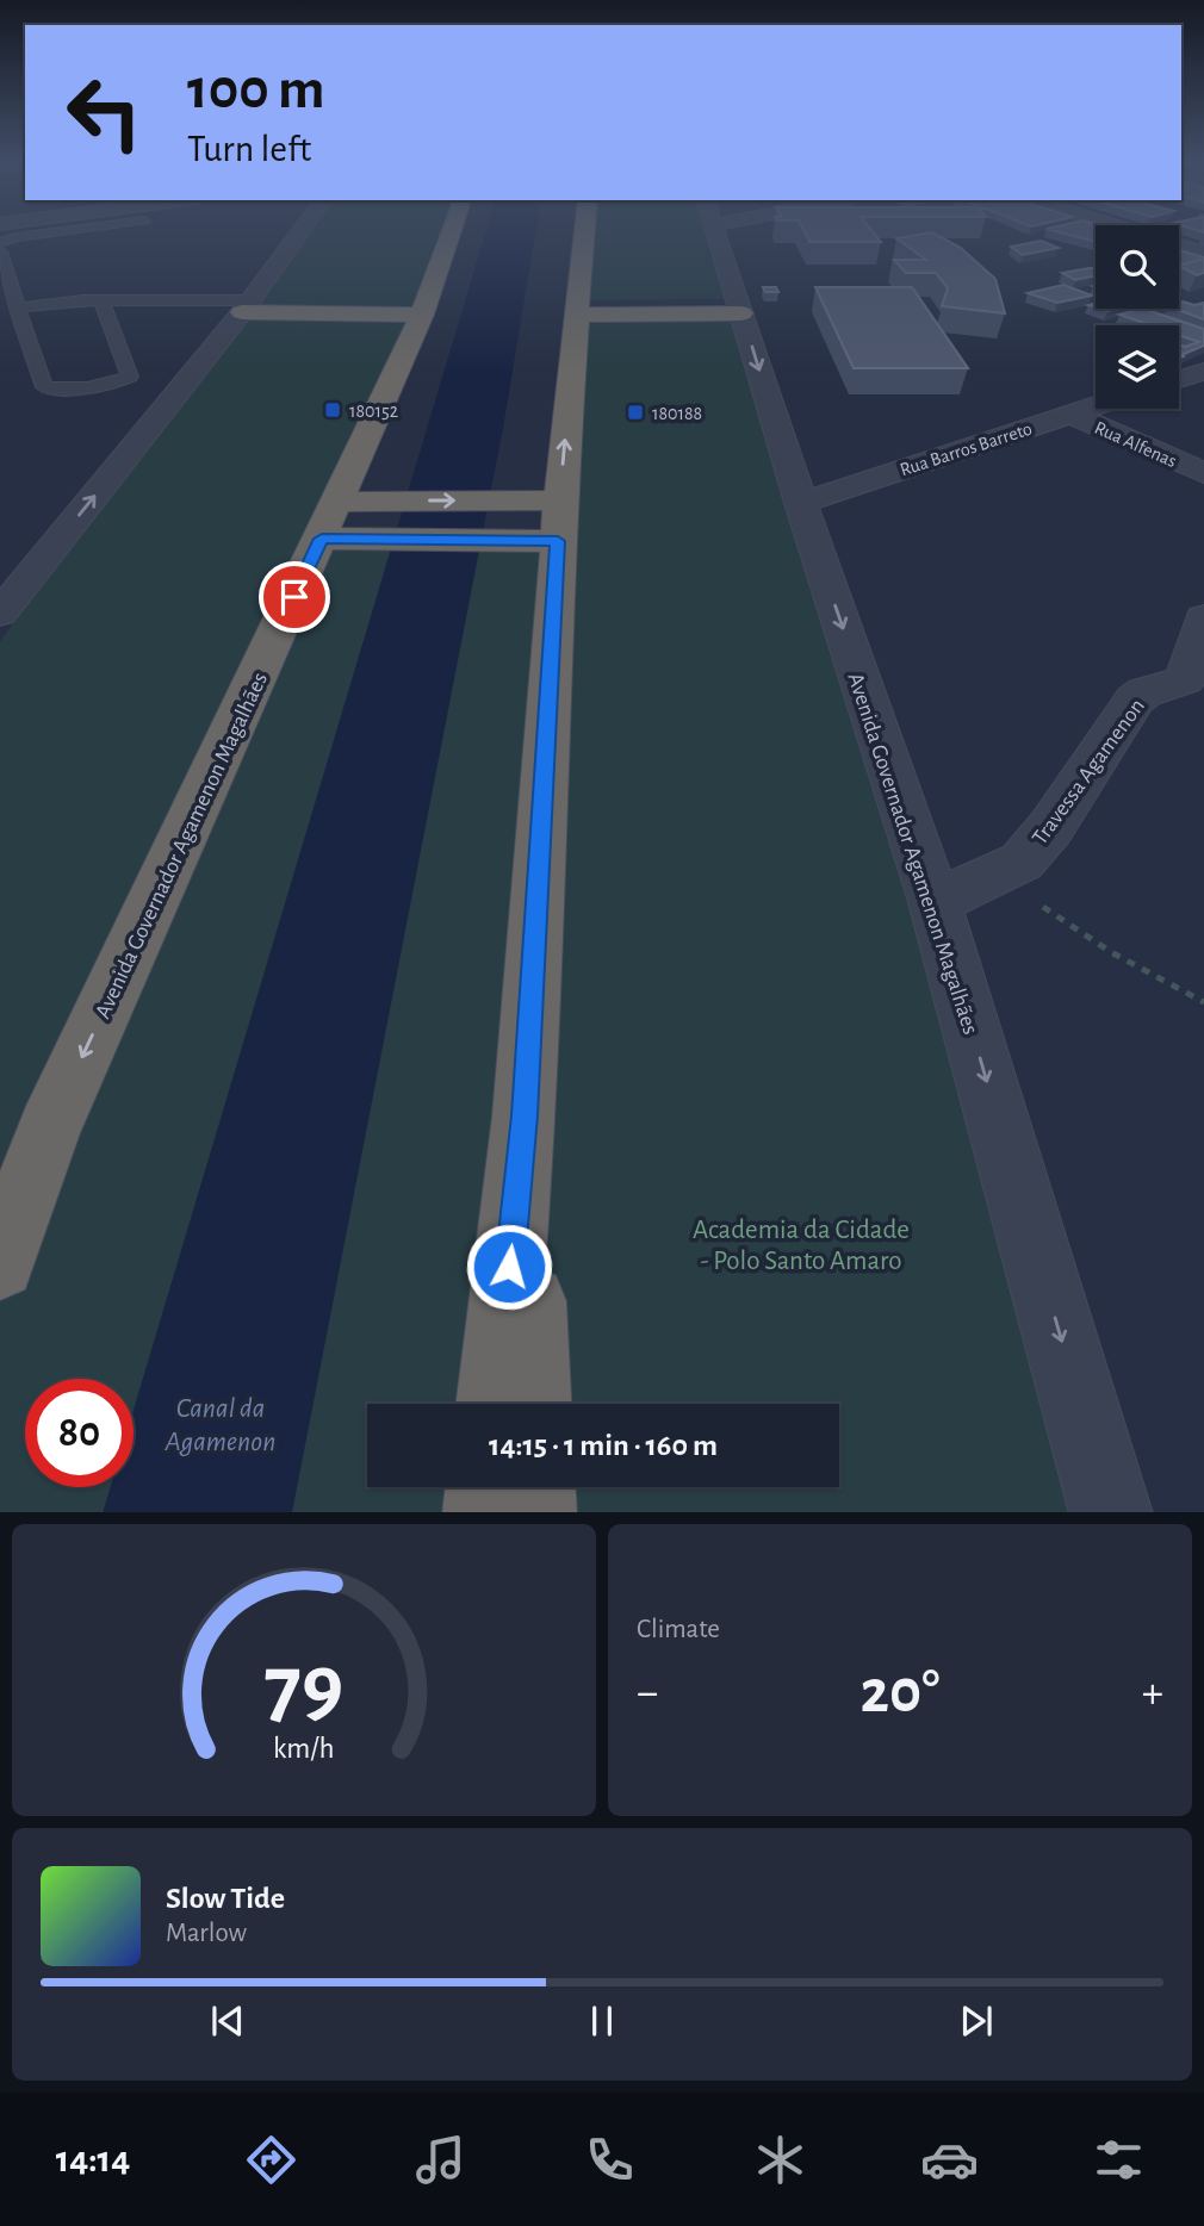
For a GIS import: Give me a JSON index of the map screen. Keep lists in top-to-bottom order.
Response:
{
  "streets": {
    "highway": ["Avenida Governador Agamenon Magalhães"],
    "street": ["Rua Alfenas", "Rua Barros Barreto", "Travessa Agamenon"]
  },
  "crossings": [
    ["Rua Alfenas", "Rua Barros Barreto"],
    ["Rua Barros Barreto", "Avenida Governador Agamenon Magalhães"],
    ["Travessa Agamenon", "Avenida Governador Agamenon Magalhães"]
  ],
  "water": ["Canal da Agamenon"],
  "parks": ["Academia da Cidade - Polo Santo Amaro"],
  "places": {
    "transit": ["180152", "180188"]
  },
  "page": {
    "turn": ["100 m", "Turn left"],
    "limit": "80",
    "trip": "14:15 · 1 min · 160 m",
    "tile": "Climate",
    "heat": ["−", "20°", "+"],
    "song": ["Slow Tide", "Marlow"],
    "tabs": "14:14",
    "gauge": ["79", "km/h"]
  }
}
